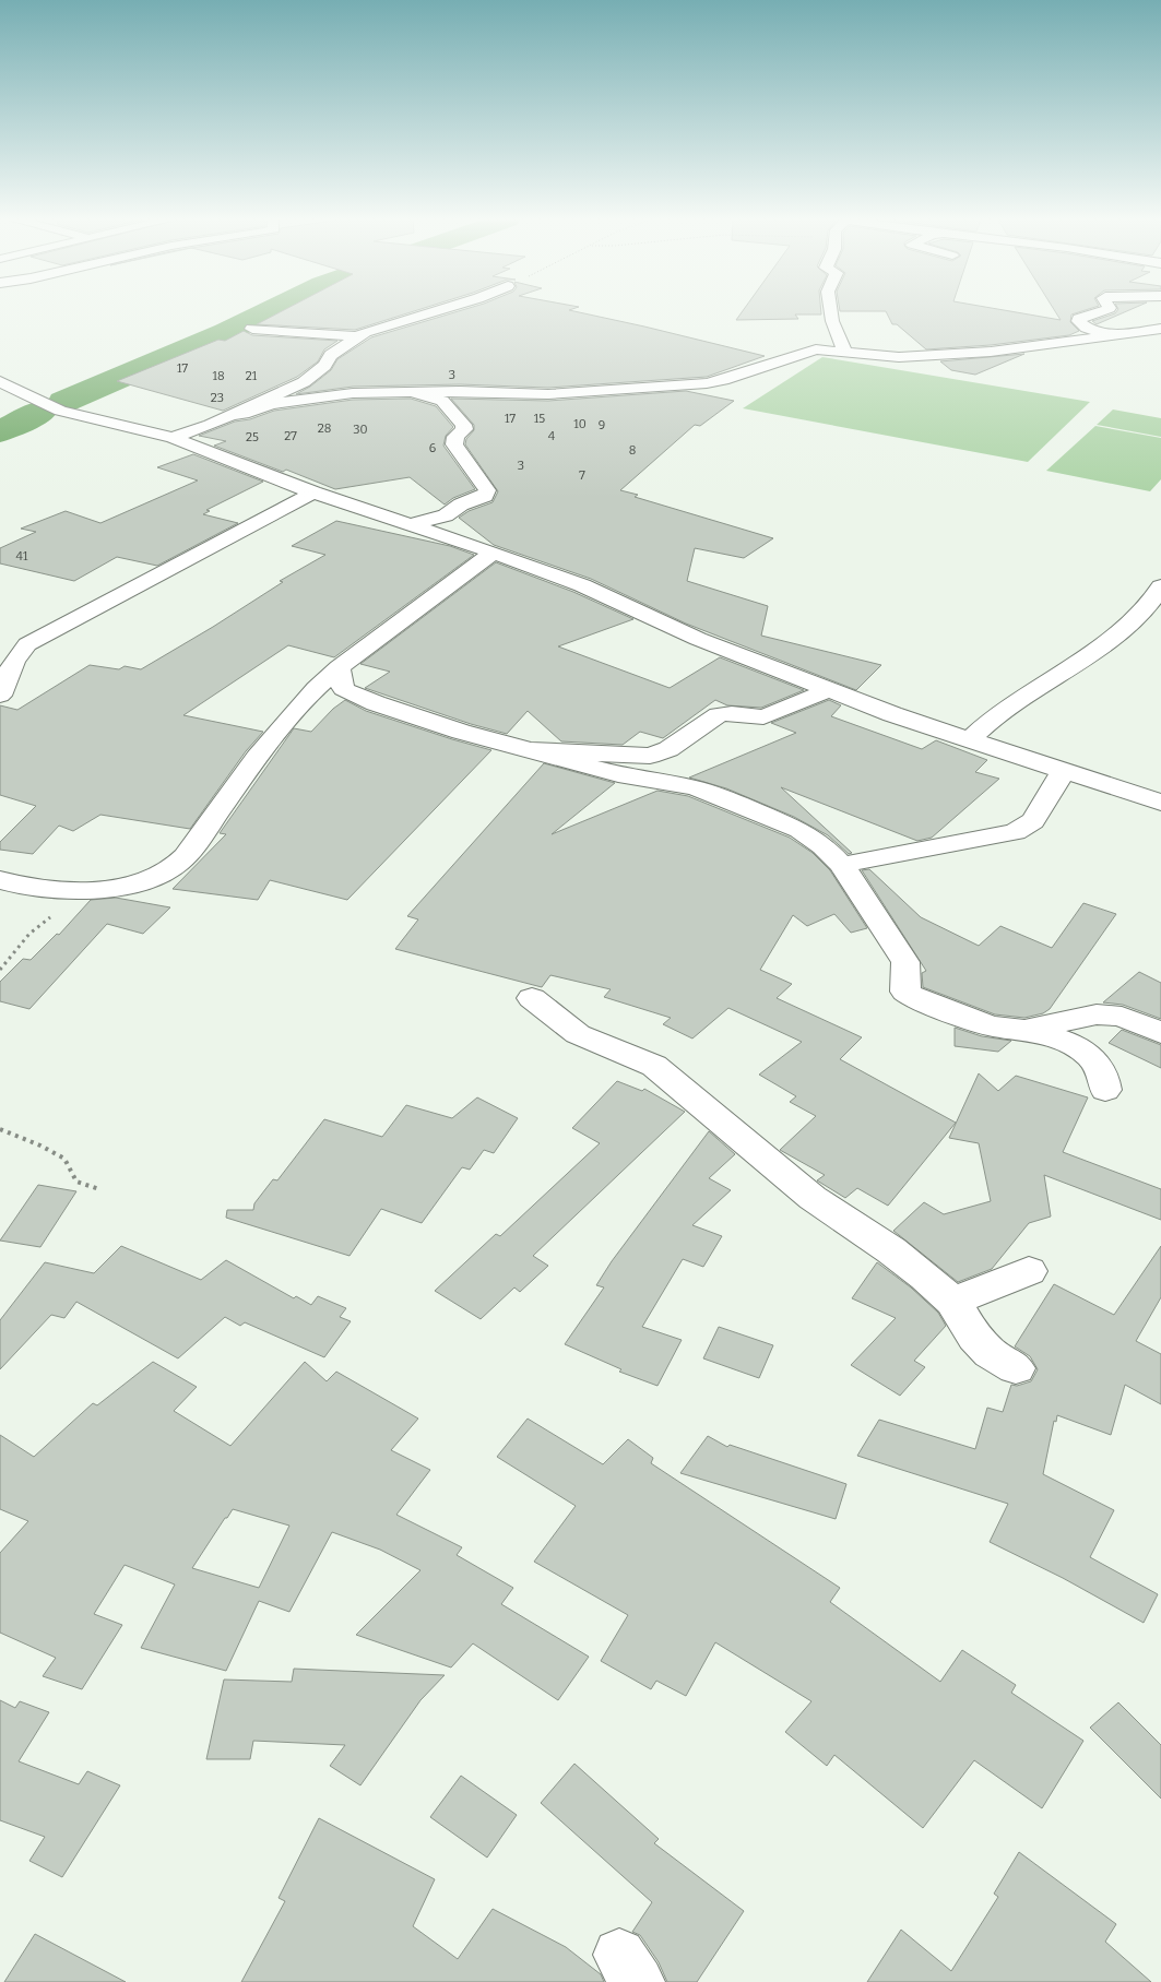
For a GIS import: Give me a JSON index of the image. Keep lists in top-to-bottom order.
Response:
{
  "house_numbers": [
    "17",
    "3",
    "18",
    "21",
    "23",
    "17",
    "15",
    "10",
    "9",
    "28",
    "30",
    "27",
    "4",
    "25",
    "6",
    "8",
    "3",
    "7",
    "41"
  ]
}
